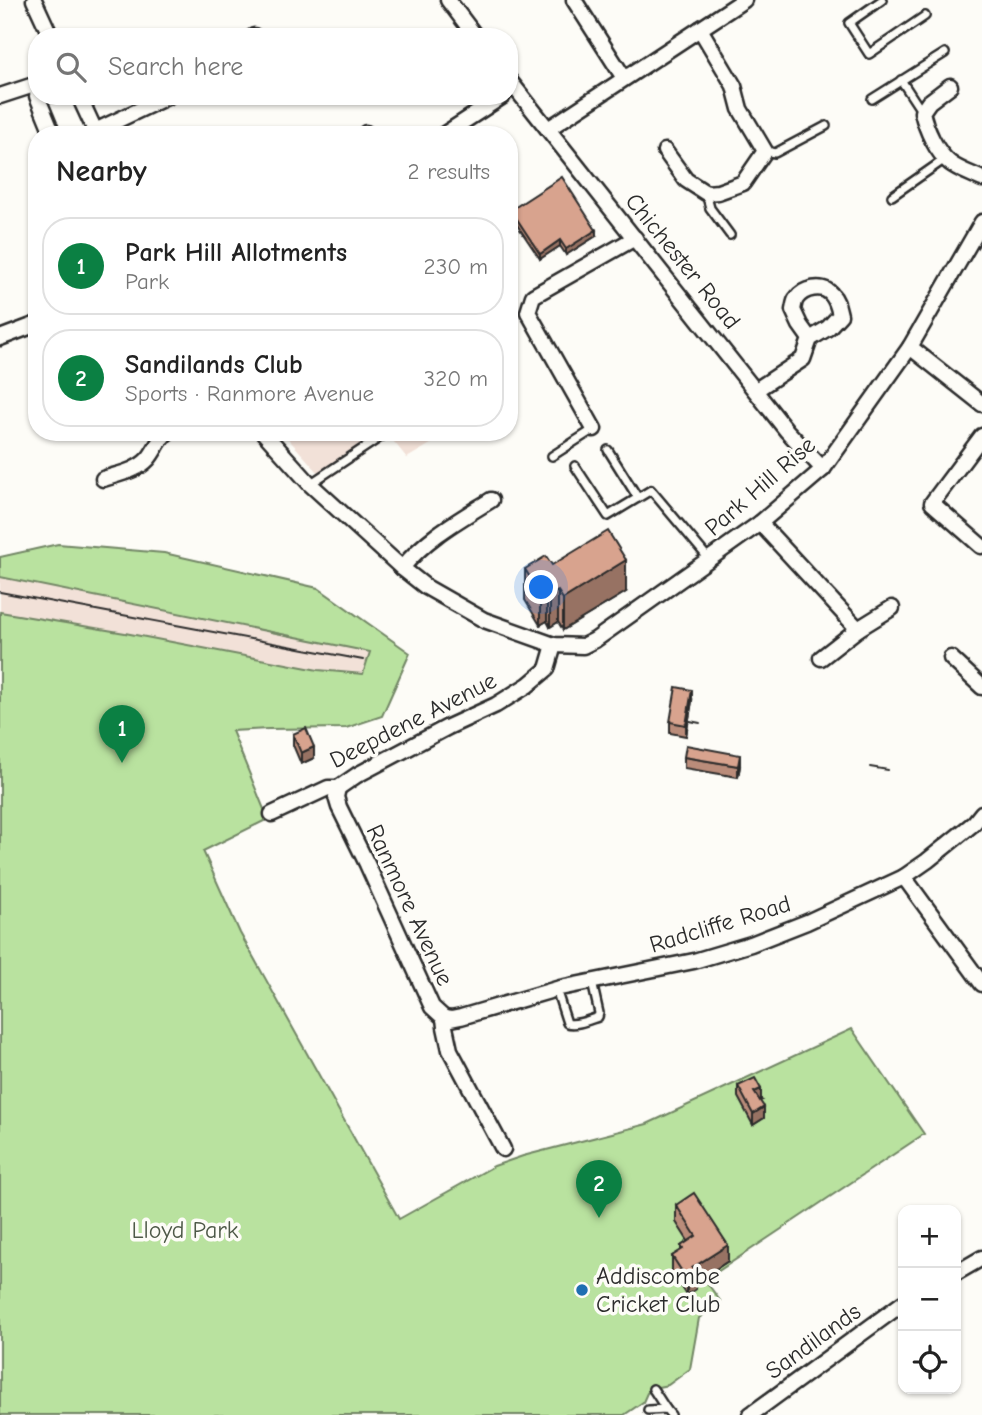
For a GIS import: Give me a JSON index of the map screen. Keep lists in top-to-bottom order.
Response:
{
  "streets": {
    "street": [
      "Chichester Road",
      "Park Hill Rise",
      "Deepdene Avenue",
      "Ranmore Avenue",
      "Radcliffe Road",
      "Sandilands"
    ]
  },
  "crossings": [
    ["Chichester Road", "Park Hill Rise"],
    ["Park Hill Rise", "Deepdene Avenue"],
    ["Deepdene Avenue", "Ranmore Avenue"],
    ["Ranmore Avenue", "Radcliffe Road"]
  ],
  "parks": ["Lloyd Park"],
  "places": ["Addiscombe Cricket Club"],
  "page": {
    "search": "Search here",
    "heading": ["Nearby", "2 results"],
    "list": [
      {
        "mark": "1",
        "name": "Park Hill Allotments",
        "note": "Park",
        "value": "230 m"
      },
      {
        "mark": "2",
        "name": "Sandilands Club",
        "note": "Sports · Ranmore Avenue",
        "value": "320 m"
      }
    ],
    "pins": ["1", "2"],
    "map_buttons": ["+", "−"]
  }
}
